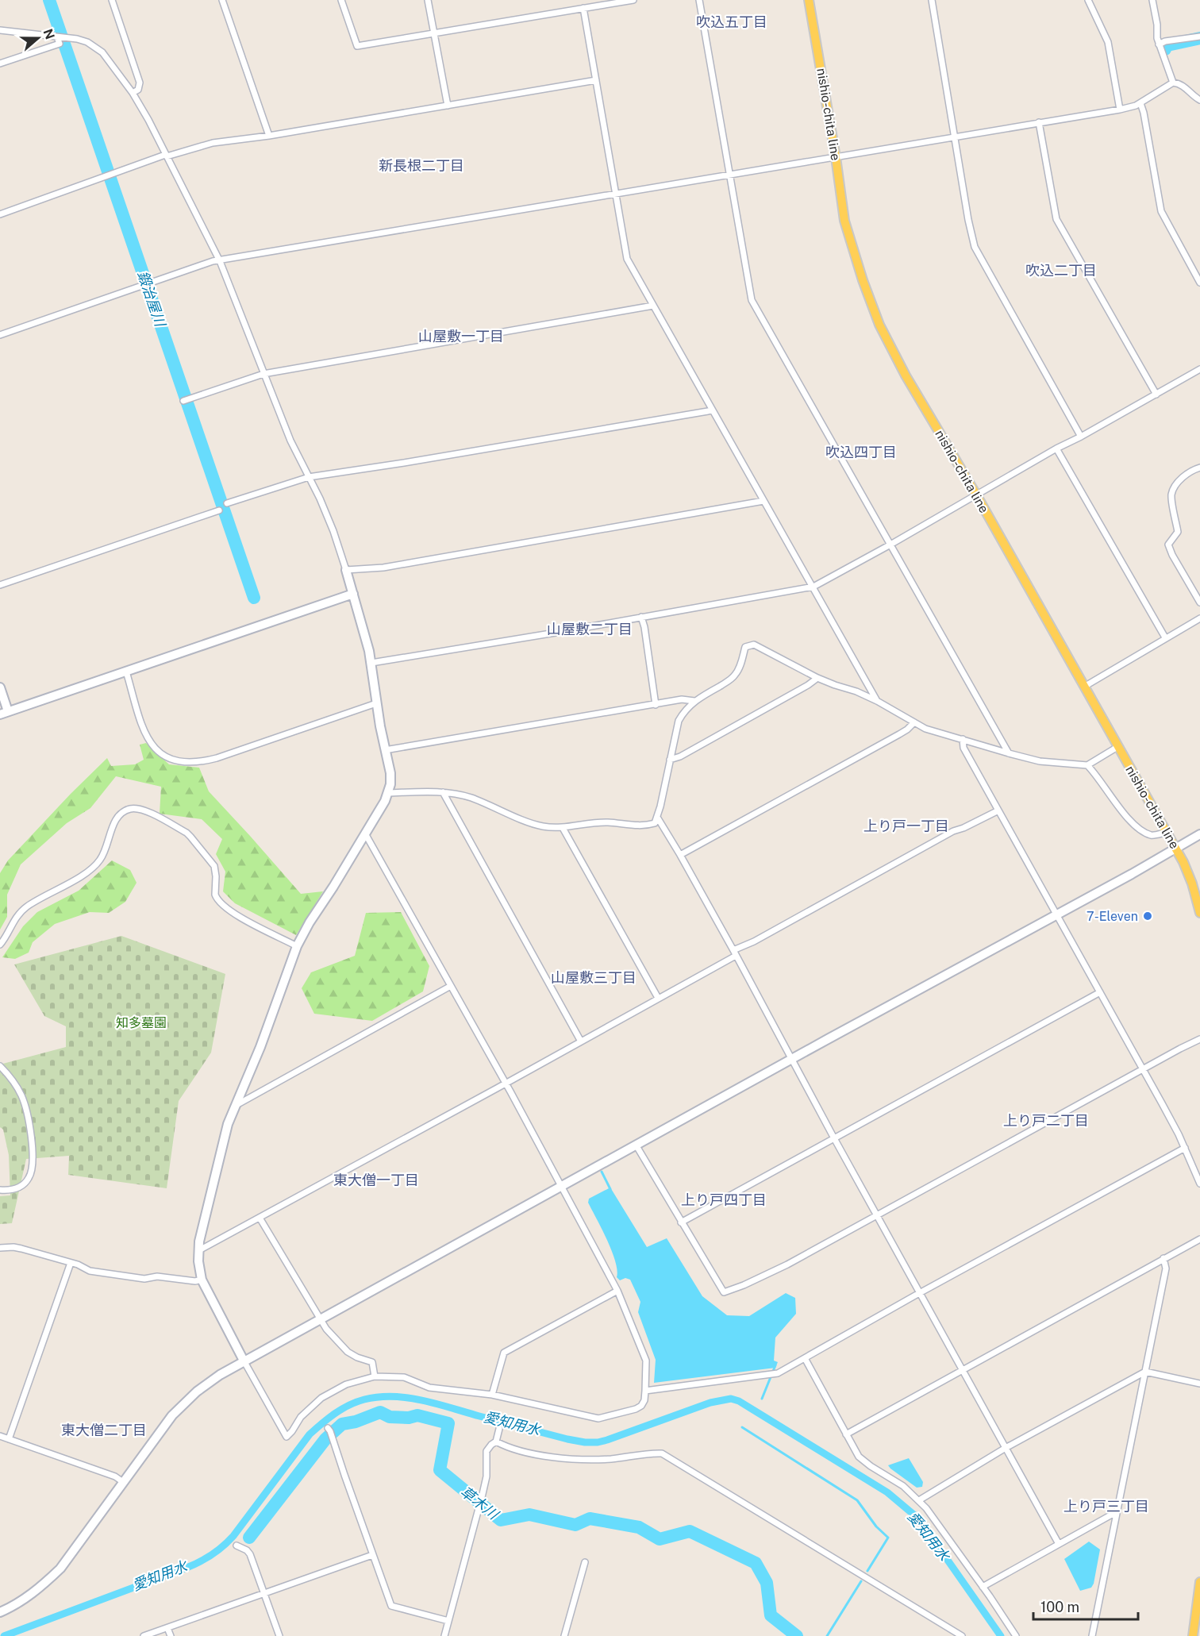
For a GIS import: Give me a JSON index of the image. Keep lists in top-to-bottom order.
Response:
{
  "streets": {
    "main road": ["nishio-chita line"]
  },
  "districts": [
    "吹込五丁目",
    "新長根二丁目",
    "吹込二丁目",
    "山屋敷一丁目",
    "吹込四丁目",
    "山屋敷二丁目",
    "上り戸一丁目",
    "山屋敷三丁目",
    "上り戸二丁目",
    "東大僧一丁目",
    "上り戸四丁目",
    "東大僧二丁目",
    "上り戸三丁目"
  ],
  "water": ["鍛治屋川", "愛知用水", "草木川"],
  "parks": ["知多墓園"],
  "places": ["7-Eleven"],
  "scale_bar": "100 m",
  "north": "right"
}
